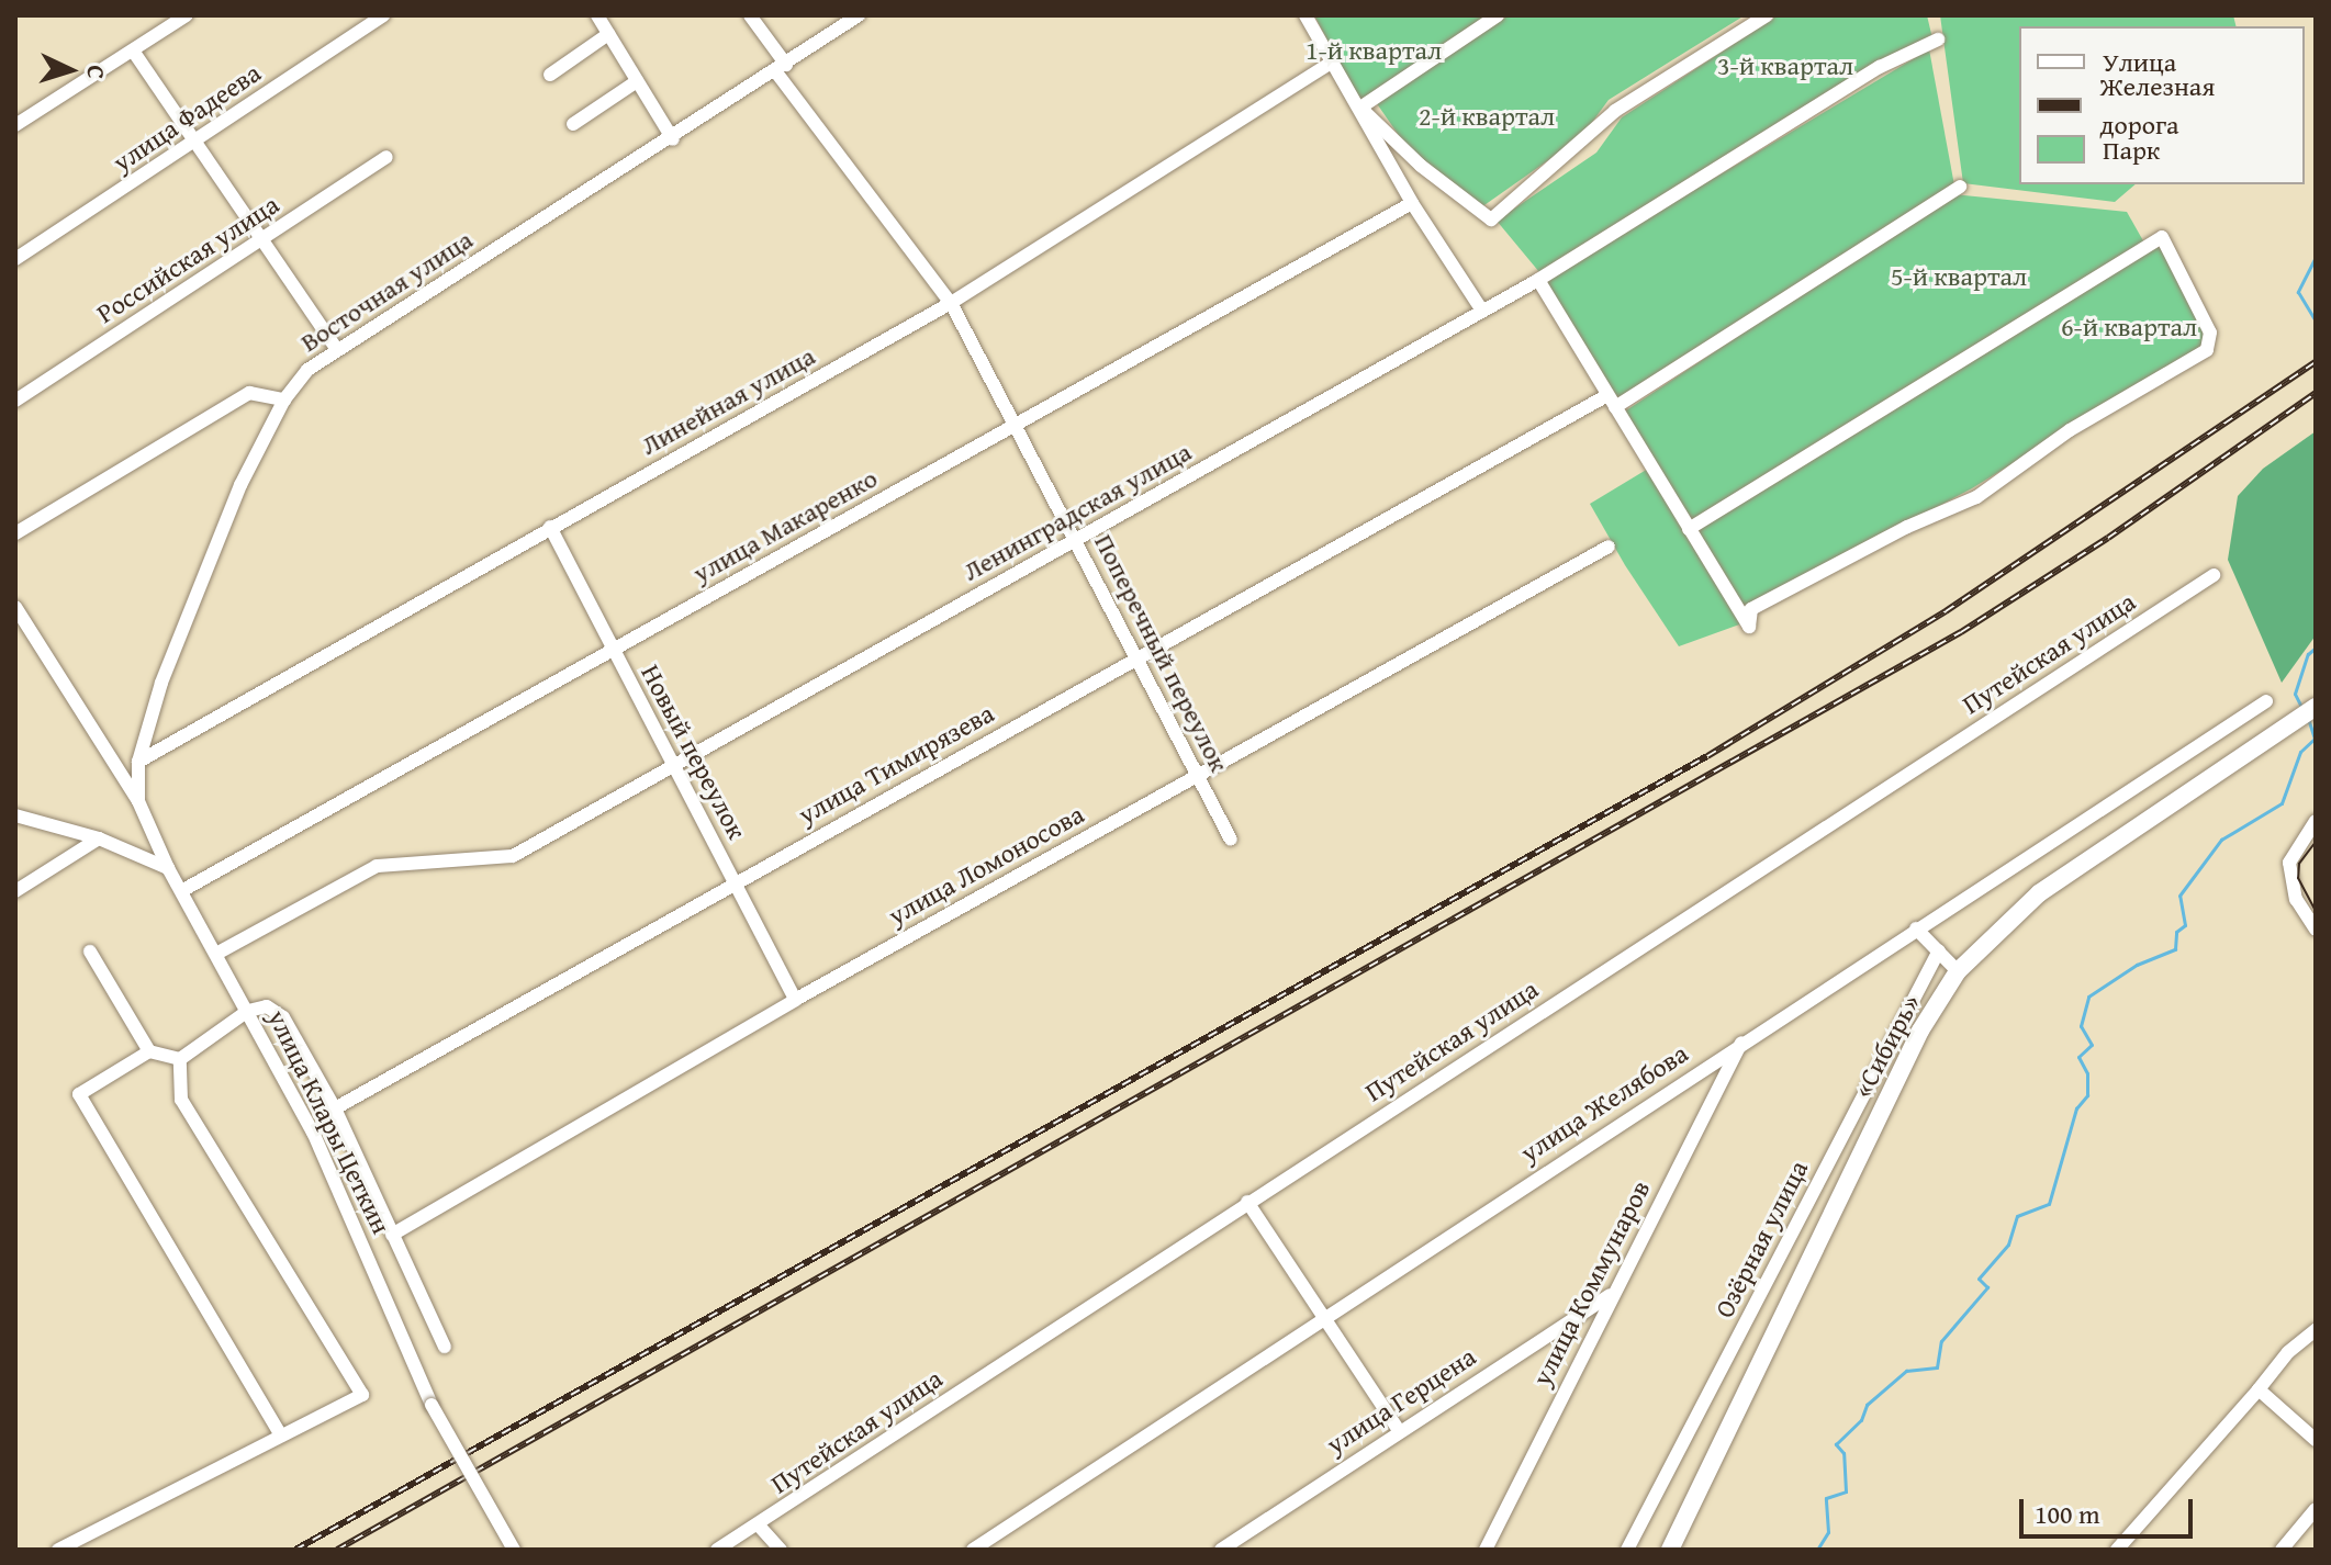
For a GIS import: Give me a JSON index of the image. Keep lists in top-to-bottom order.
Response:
{
  "streets": {
    "main road": ["«Сибирь»"],
    "street": [
      "улица Фадеева",
      "Российская улица",
      "Восточная улица",
      "Линейная улица",
      "Ленинградская улица",
      "улица Макаренко",
      "Поперечный переулок",
      "Путейская улица",
      "Новый переулок",
      "улица Тимирязева",
      "улица Ломоносова",
      "улица Желябова",
      "улица Клары Цеткин",
      "Озёрная улица",
      "улица Коммунаров",
      "улица Герцена"
    ]
  },
  "crossings": [
    ["Восточная улица", "Линейная улица"],
    ["Восточная улица", "Поперечный переулок"],
    ["Восточная улица", "улица Клары Цеткин"],
    ["Линейная улица", "Поперечный переулок"],
    ["Линейная улица", "Новый переулок"],
    ["Ленинградская улица", "Поперечный переулок"],
    ["Ленинградская улица", "Новый переулок"],
    ["Ленинградская улица", "улица Клары Цеткин"],
    ["улица Макаренко", "Поперечный переулок"],
    ["улица Макаренко", "Новый переулок"],
    ["улица Макаренко", "улица Клары Цеткин"],
    ["Поперечный переулок", "улица Тимирязева"],
    ["Поперечный переулок", "улица Ломоносова"],
    ["Новый переулок", "улица Тимирязева"],
    ["Новый переулок", "улица Ломоносова"],
    ["улица Желябова", "улица Коммунаров"],
    ["улица Коммунаров", "улица Герцена"]
  ],
  "parks": [
    "1-й квартал",
    "3-й квартал",
    "2-й квартал",
    "5-й квартал",
    "6-й квартал"
  ],
  "legend": ["Улица", "Железная дорога", "Парк"],
  "scale_bar": "100 m",
  "north": "right"
}
